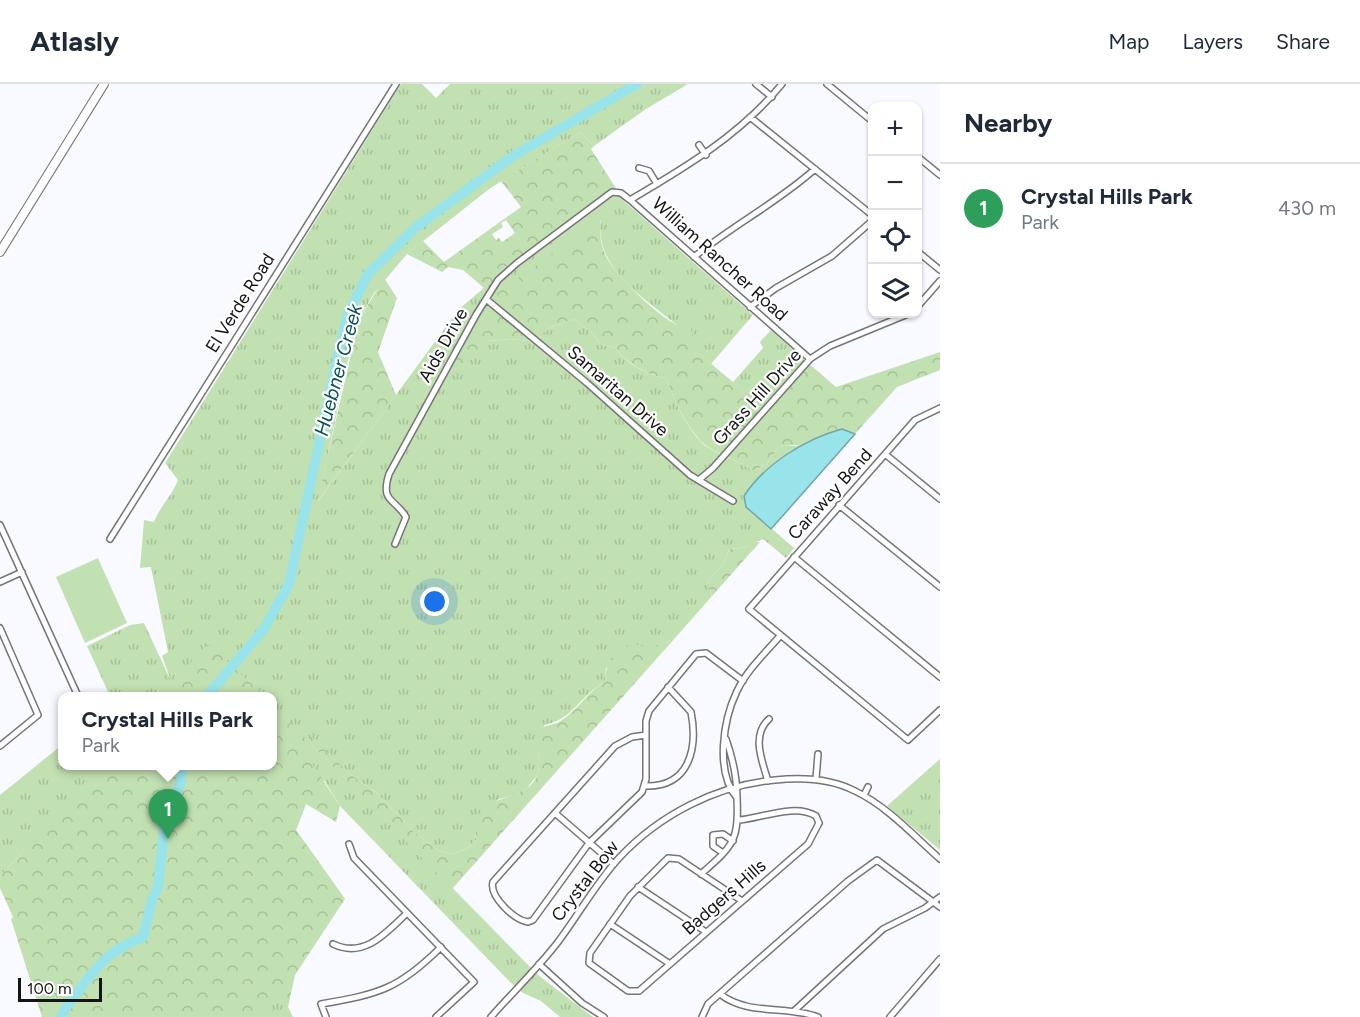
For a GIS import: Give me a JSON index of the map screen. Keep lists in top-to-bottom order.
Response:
{
  "streets": {
    "street": [
      "William Rancher Road",
      "El Verde Road",
      "Aids Drive",
      "Samaritan Drive",
      "Grass Hill Drive",
      "Caraway Bend",
      "Crystal Bow",
      "Badgers Hills"
    ]
  },
  "crossings": [
    ["William Rancher Road", "Aids Drive"],
    ["William Rancher Road", "Grass Hill Drive"],
    ["Aids Drive", "Samaritan Drive"],
    ["Samaritan Drive", "Grass Hill Drive"]
  ],
  "water": ["Huebner Creek"],
  "scale_bar": "100 m",
  "page": {
    "header": "Atlasly",
    "nav": ["Map", "Layers", "Share"],
    "heading": "Nearby",
    "map_buttons": ["+", "−"],
    "list": [
      {
        "mark": "1",
        "name": "Crystal Hills Park",
        "note": "Park",
        "value": "430 m"
      }
    ],
    "popup": ["Crystal Hills Park", "Park"],
    "pins": "1",
    "scale": "100 m"
  }
}
